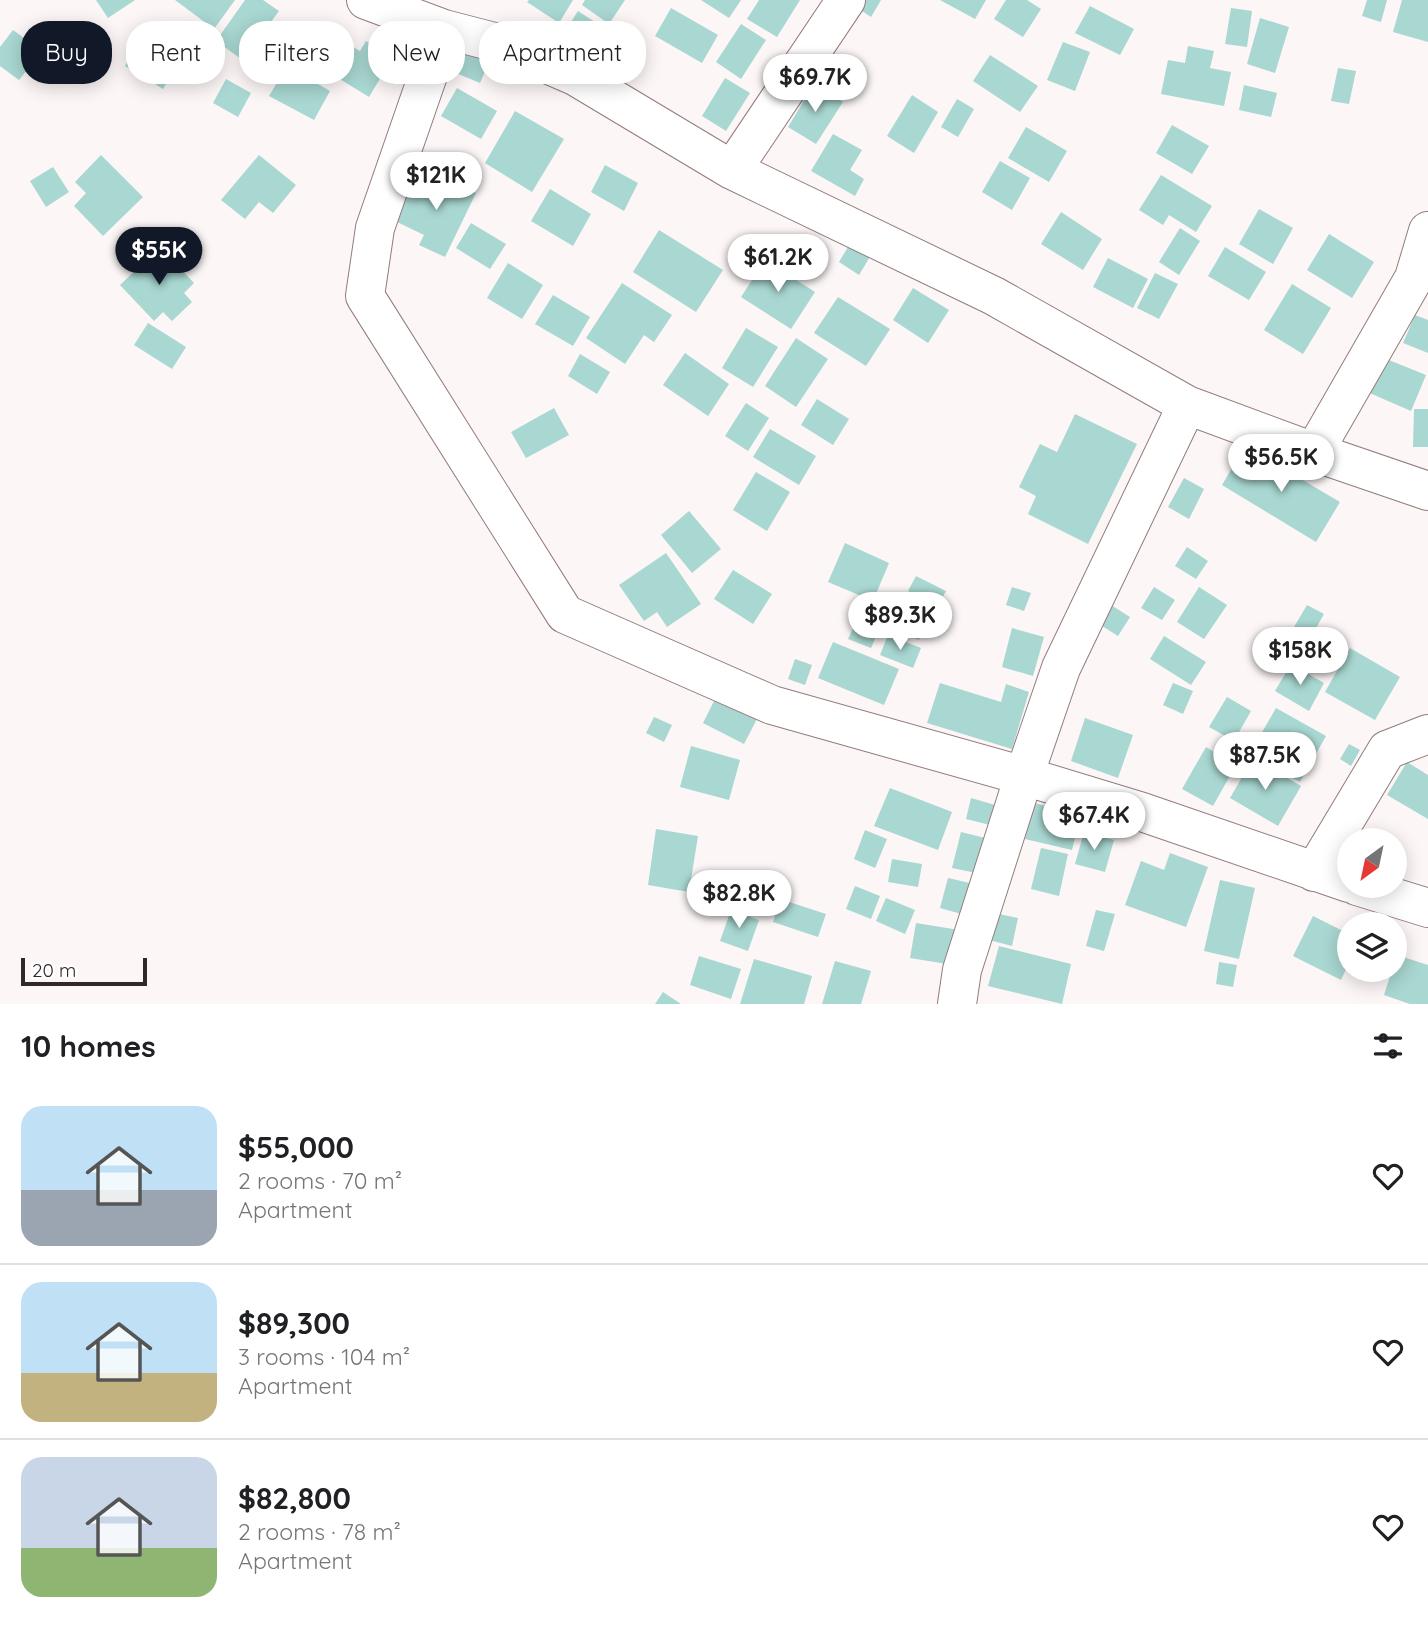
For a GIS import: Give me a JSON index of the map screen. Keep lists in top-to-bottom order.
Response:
{
  "scale_bar": "20 m",
  "north": "bottom left",
  "page": {
    "chip": [
      "Buy",
      "Rent",
      "Filters",
      "New",
      "Apartment"
    ],
    "price": [
      "$69.7K",
      "$121K",
      "$55K",
      "$61.2K",
      "$56.5K",
      "$89.3K",
      "$158K",
      "$87.5K",
      "$67.4K",
      "$82.8K"
    ],
    "scale": "20 m",
    "heading": "10 homes",
    "list": [
      {
        "name": "$55,000",
        "note": "2 rooms · 70 m² · Apartment"
      },
      {
        "name": "$89,300",
        "note": "3 rooms · 104 m² · Apartment"
      },
      {
        "name": "$82,800",
        "note": "2 rooms · 78 m² · Apartment"
      }
    ]
  }
}
